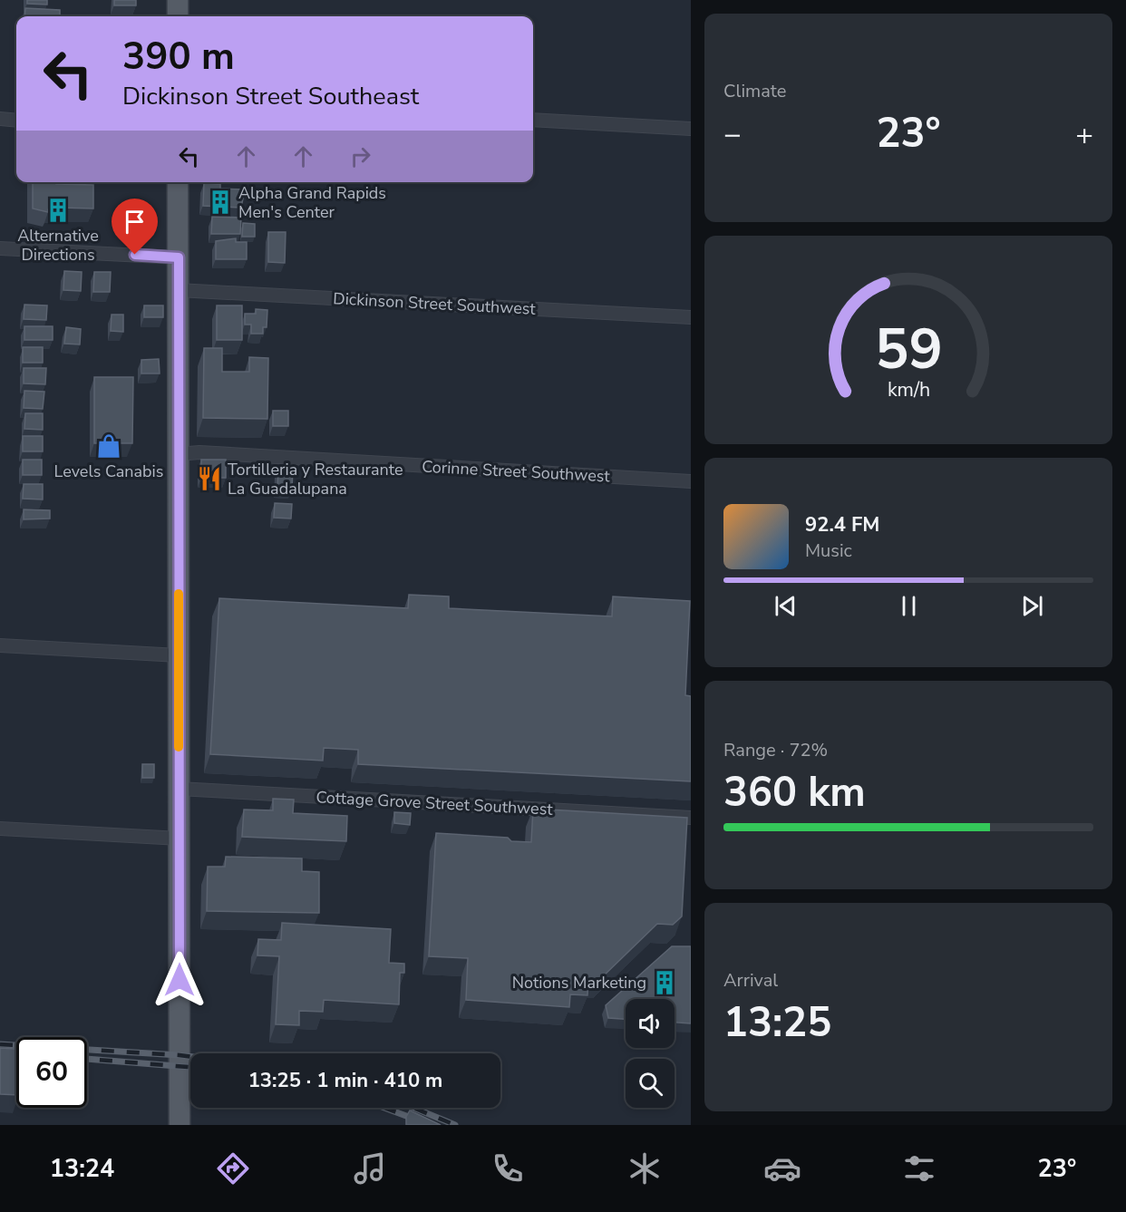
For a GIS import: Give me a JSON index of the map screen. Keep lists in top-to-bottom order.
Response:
{
  "streets": {
    "street": ["Dickinson Street Southwest", "Corinne Street Southwest", "Cottage Grove Street Southwest"]
  },
  "places": {
    "building": ["Alpha Grand Rapids Men's Center", "Alternative Directions", "Notions Marketing"],
    "shop": ["Levels Canabis"],
    "restaurant": ["Tortilleria y Restaurante La Guadalupana"]
  },
  "page": {
    "tile": [
      "Climate",
      ["Range · 72%", "360 km"],
      ["Arrival", "13:25"]
    ],
    "turn": ["390 m", "Dickinson Street Southeast"],
    "heat": ["−", "23°", "+"],
    "song": ["92.4 FM", "Music"],
    "limit": "60",
    "trip": "13:25 · 1 min · 410 m",
    "tabs": ["13:24", "23°"],
    "gauge": ["59", "km/h"]
  }
}
